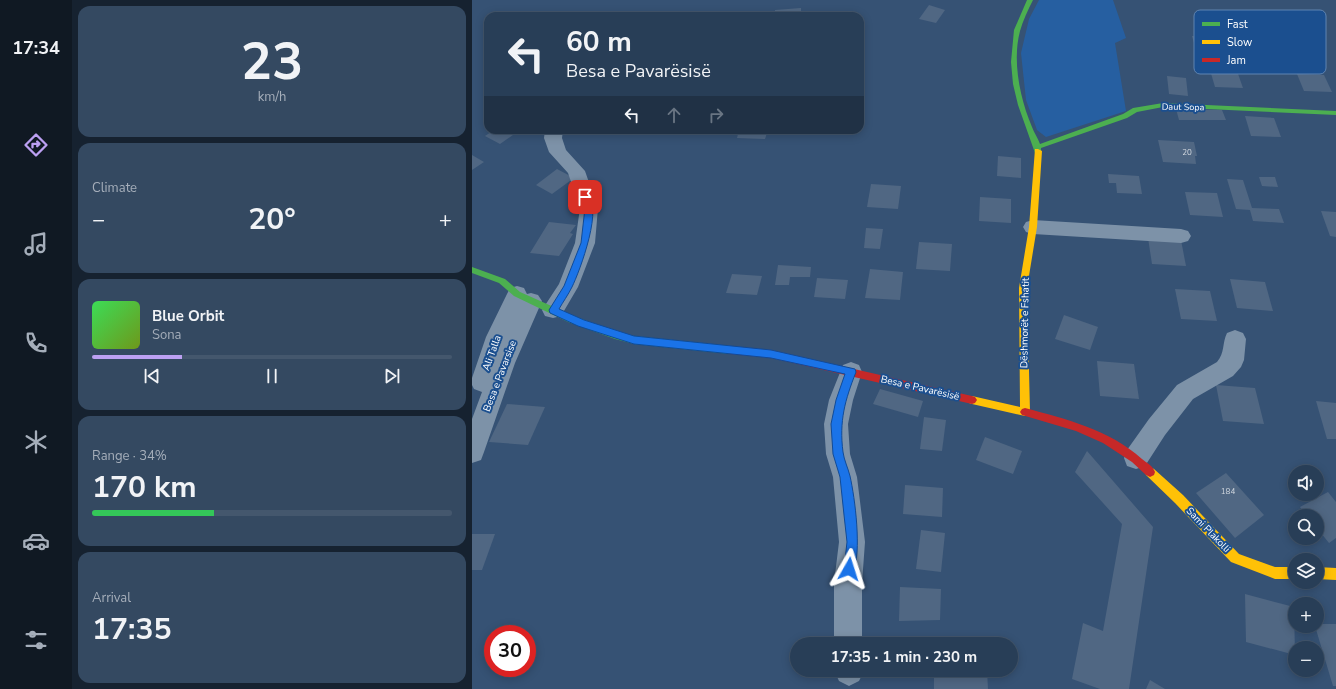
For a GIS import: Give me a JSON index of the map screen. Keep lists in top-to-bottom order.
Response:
{
  "streets": {
    "street": [
      "Daut Sopa",
      "Dëshmorët e Fshatit",
      "Ali Talla",
      "Besa e Pavarsise",
      "Besa e Pavarësisë",
      "Sami Plakolli"
    ]
  },
  "crossings": [
    ["Daut Sopa", "Dëshmorët e Fshatit"],
    ["Dëshmorët e Fshatit", "Besa e Pavarësisë"],
    ["Dëshmorët e Fshatit", "Sami Plakolli"],
    ["Ali Talla", "Besa e Pavarsise"],
    ["Ali Talla", "Besa e Pavarësisë"],
    ["Besa e Pavarsise", "Besa e Pavarësisë"],
    ["Besa e Pavarësisë", "Sami Plakolli"]
  ],
  "house_numbers": ["20", "184"],
  "legend": ["Fast", "Slow", "Jam"],
  "page": {
    "tabs": "17:34",
    "tile": [
      ["23", "km/h"],
      "Climate",
      ["Range · 34%", "170 km"],
      ["Arrival", "17:35"]
    ],
    "turn": ["60 m", "Besa e Pavarësisë"],
    "heat": ["−", "20°", "+"],
    "song": ["Blue Orbit", "Sona"],
    "map_buttons": ["+", "−"],
    "limit": "30",
    "trip": "17:35 · 1 min · 230 m"
  }
}
